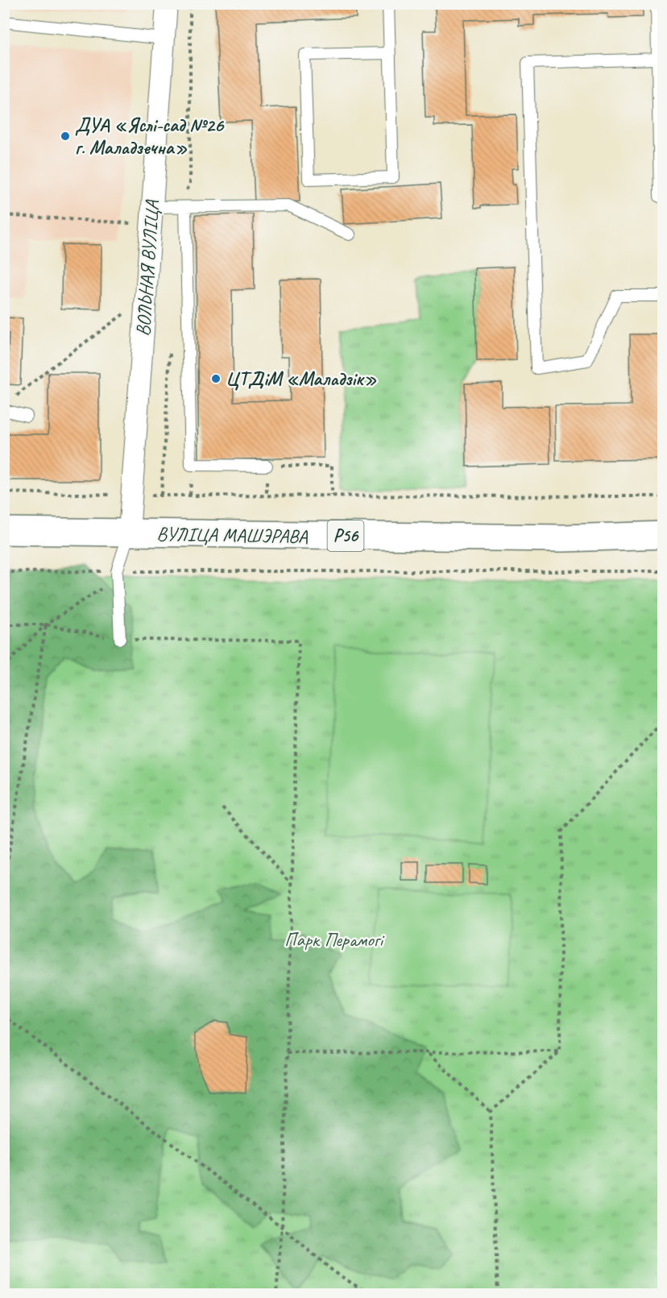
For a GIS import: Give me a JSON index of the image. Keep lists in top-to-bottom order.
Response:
{
  "streets": {
    "main road": ["ВУЛІЦА МАШЭРАВА", "Р56"],
    "street": ["ВОЛЬНАЯ ВУЛІЦА"]
  },
  "crossings": [
    ["ВОЛЬНАЯ ВУЛІЦА", "ВУЛІЦА МАШЭРАВА"]
  ],
  "parks": ["Парк Перамогі"],
  "places": ["ДУА «Яслі-сад №26 г. Маладзечна»", "ЦТДіМ «Маладзік»"]
}
